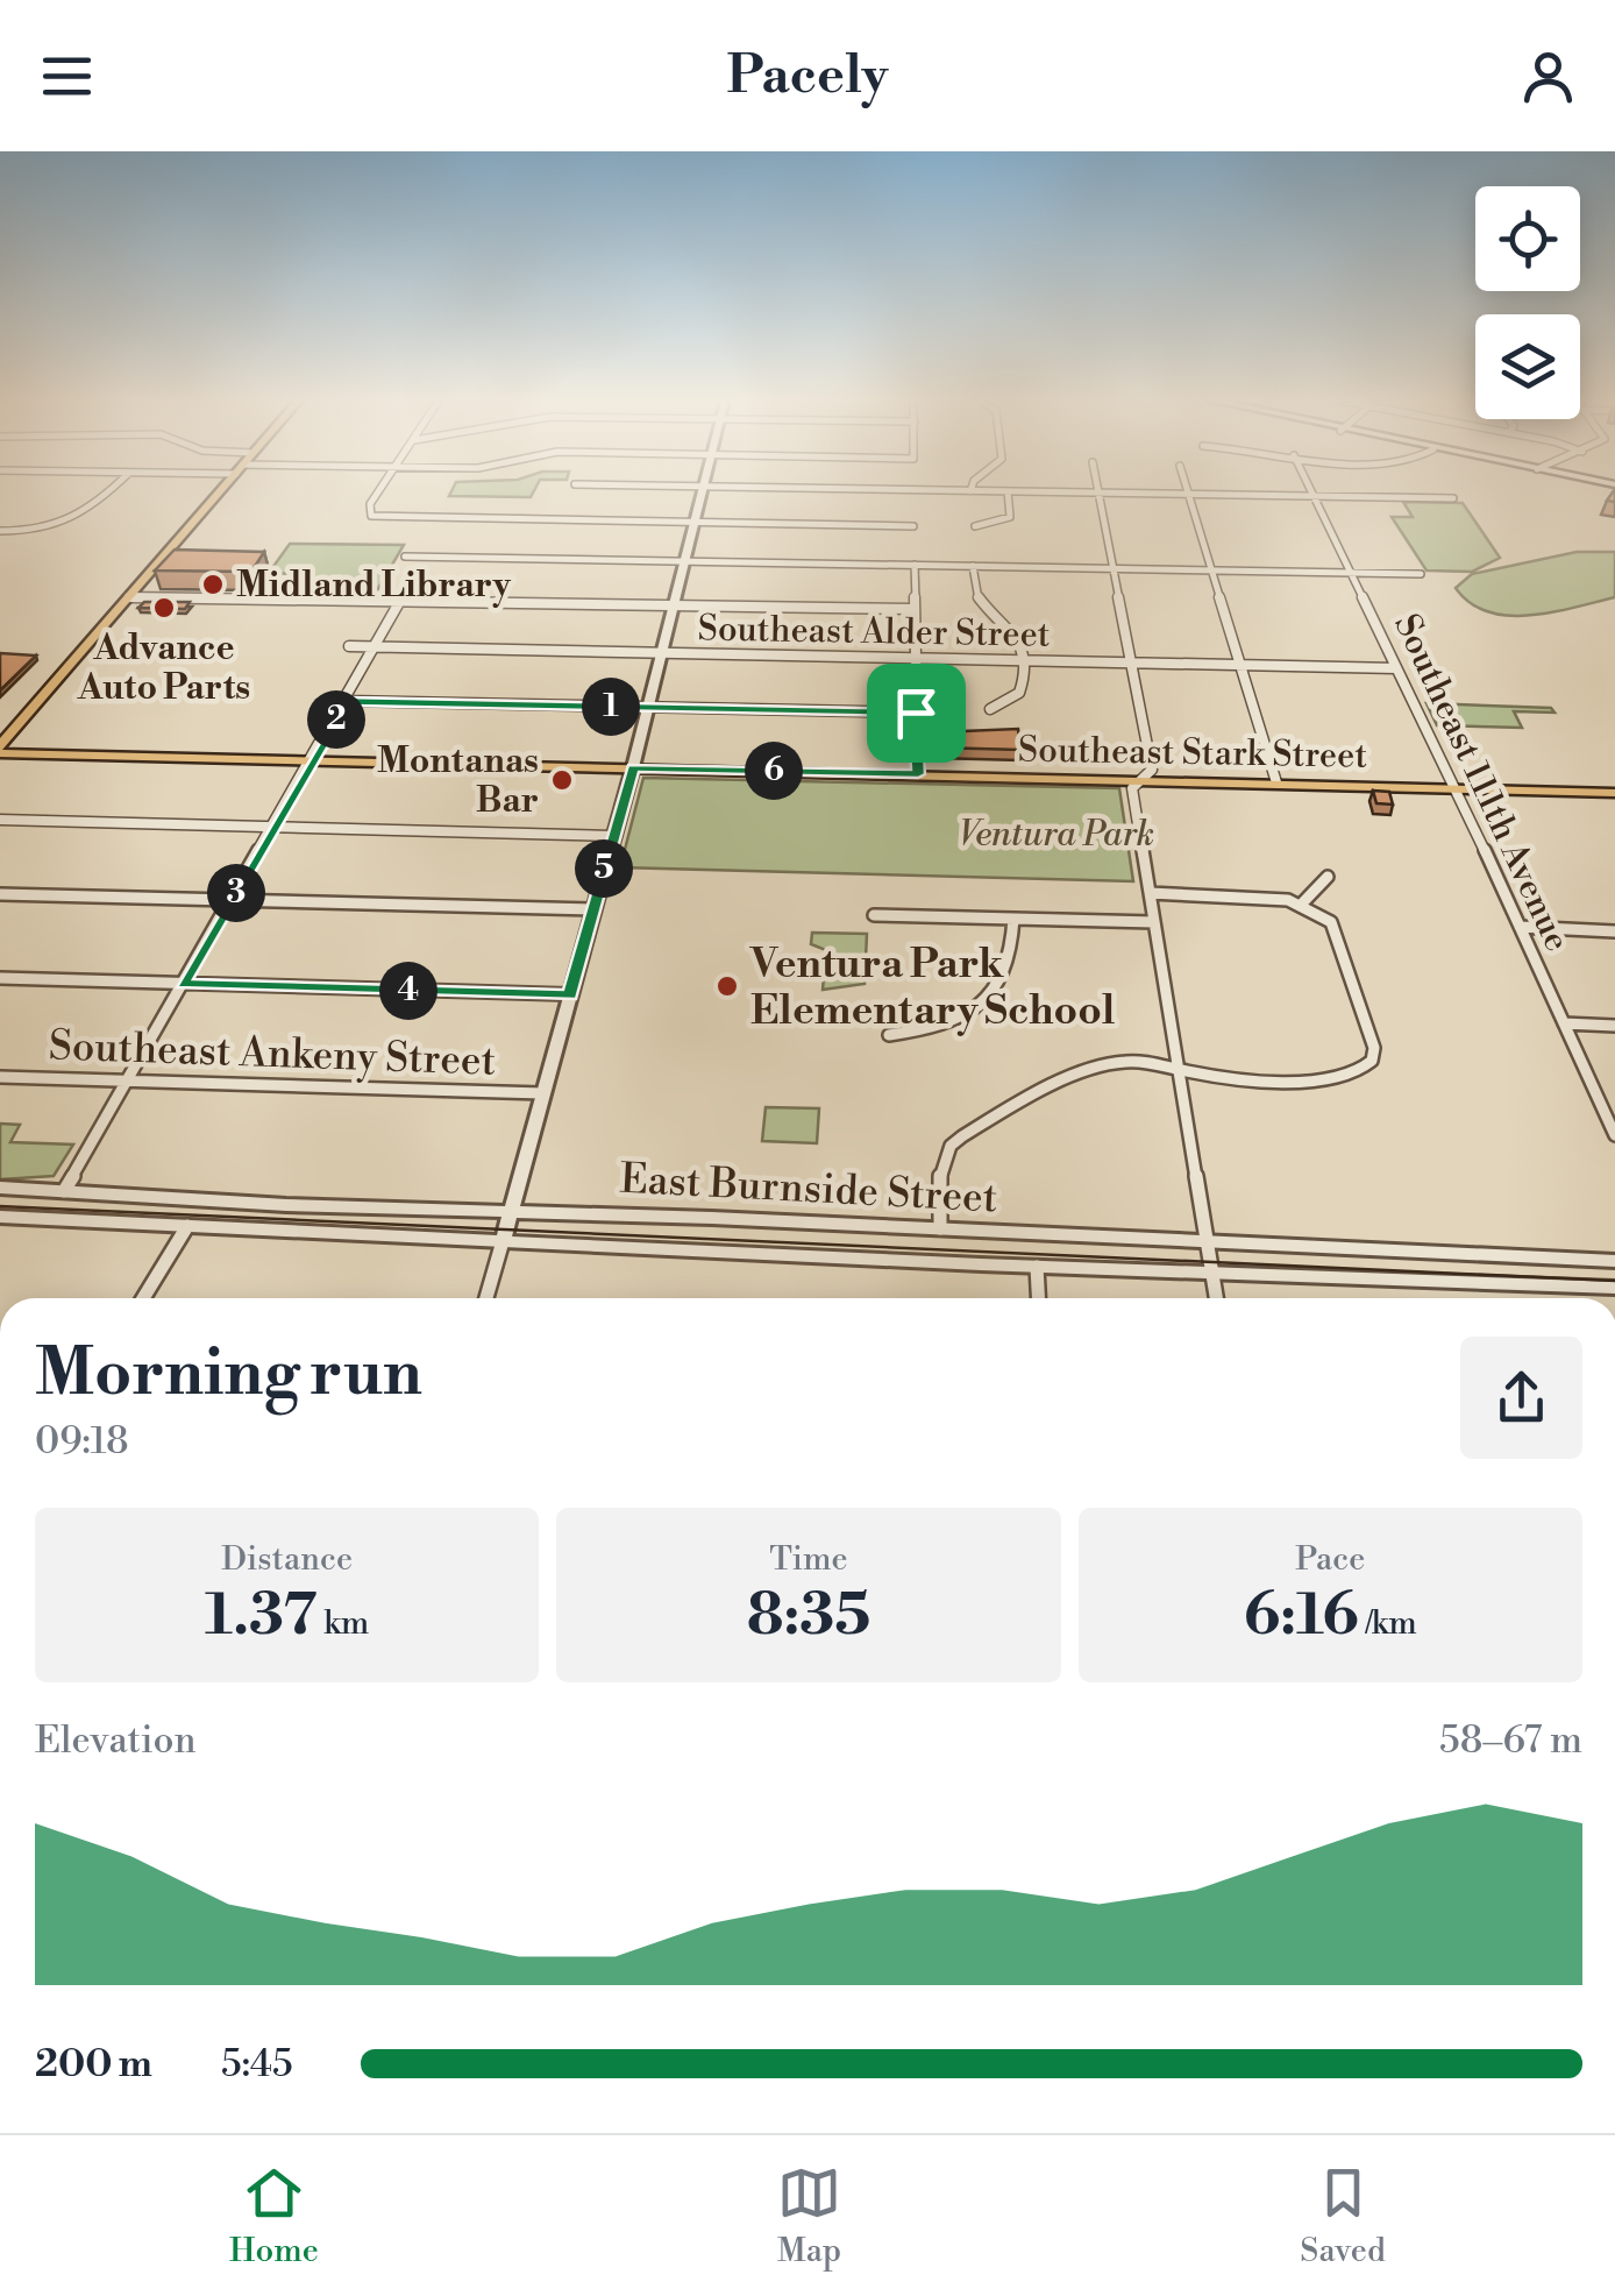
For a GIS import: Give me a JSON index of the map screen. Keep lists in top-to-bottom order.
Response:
{
  "streets": {
    "main road": ["Southeast Stark Street"],
    "street": [
      "Southeast Alder Street",
      "Southeast 111th Avenue",
      "Southeast Ankeny Street",
      "East Burnside Street"
    ]
  },
  "crossings": [
    ["Southeast Alder Street", "Southeast 111th Avenue"],
    ["Southeast Stark Street", "Southeast 111th Avenue"]
  ],
  "parks": ["Ventura Park"],
  "places": [
    "Midland Library",
    "Advance Auto Parts",
    "Montanas Bar",
    "Ventura Park Elementary School"
  ],
  "page": {
    "header": "Pacely",
    "pins": [
      "1",
      "2",
      "6",
      "5",
      "3",
      "4"
    ],
    "heading": ["Morning run", "09:18"],
    "stats": [
      ["Distance", "1.37 km"],
      ["Time", "8:35"],
      ["Pace", "6:16 /km"]
    ],
    "chart": ["Elevation", "58–67 m"],
    "list": [
      {
        "name": "200 m",
        "note": "5:45"
      }
    ],
    "tabs": ["Home", "Map", "Saved"]
  }
}
